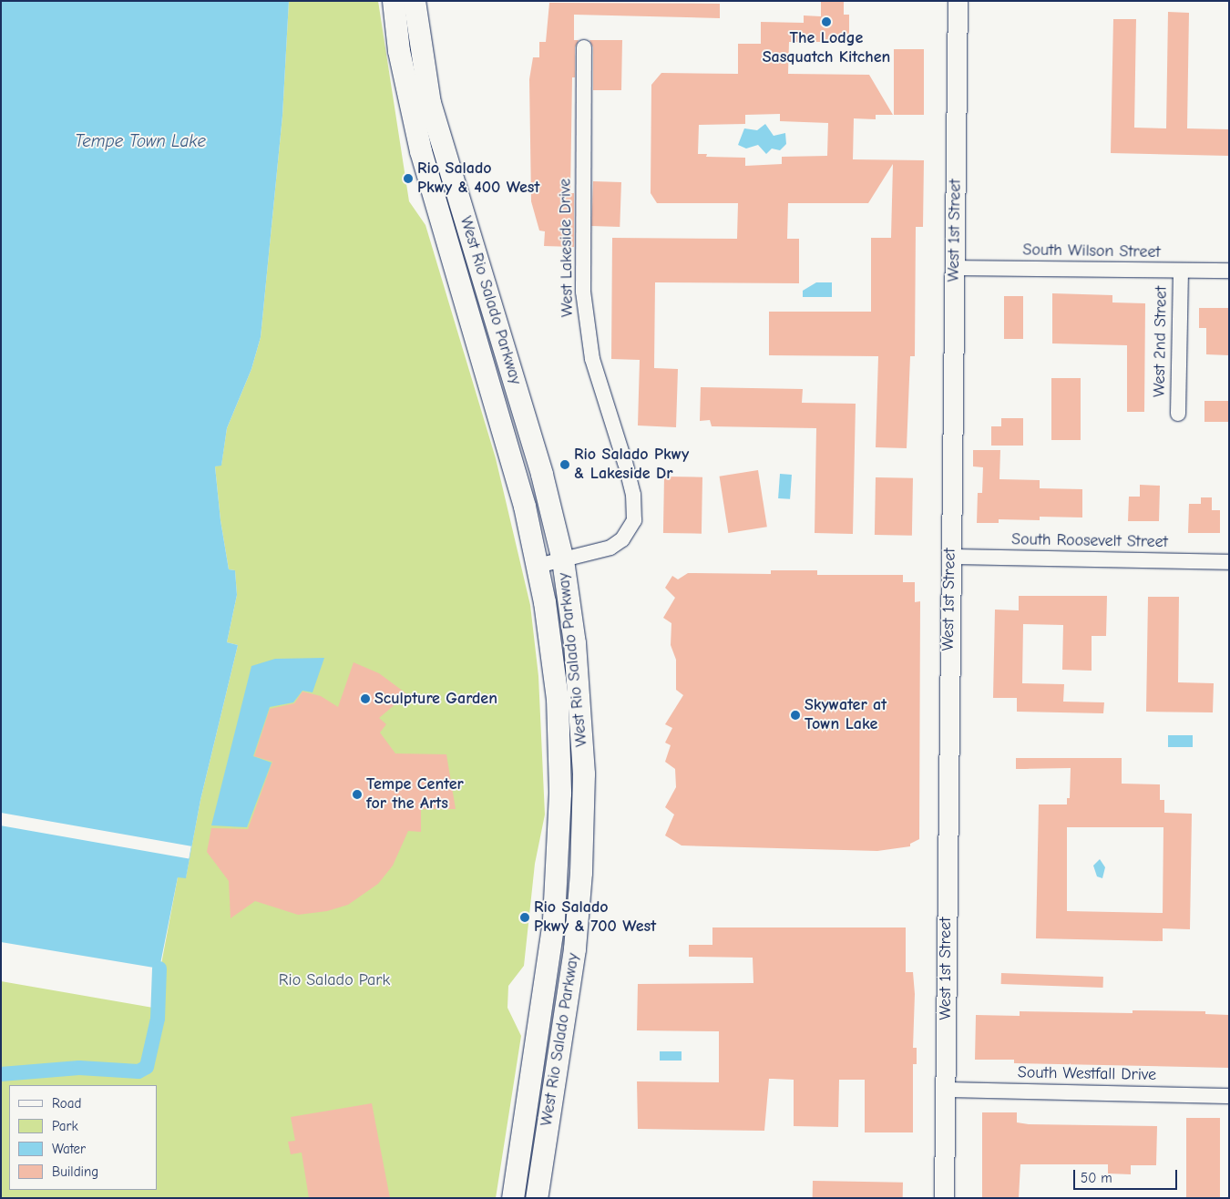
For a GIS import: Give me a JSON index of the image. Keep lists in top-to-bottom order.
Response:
{
  "streets": {
    "main road": ["West Rio Salado Parkway"],
    "street": [
      "West 1st Street",
      "West Lakeside Drive",
      "South Wilson Street",
      "West 2nd Street",
      "South Roosevelt Street",
      "South Westfall Drive"
    ]
  },
  "crossings": [
    ["West 1st Street", "South Wilson Street"],
    ["West 1st Street", "South Roosevelt Street"],
    ["West 1st Street", "South Westfall Drive"],
    ["West Lakeside Drive", "West Rio Salado Parkway"],
    ["South Wilson Street", "West 2nd Street"]
  ],
  "water": ["Tempe Town Lake"],
  "parks": ["Rio Salado Park"],
  "places": [
    "The Lodge Sasquatch Kitchen",
    "Rio Salado Pkwy & 400 West",
    "Rio Salado Pkwy & Lakeside Dr",
    "Sculpture Garden",
    "Skywater at Town Lake",
    "Tempe Center for the Arts",
    "Rio Salado Pkwy & 700 West"
  ],
  "legend": [
    "Road",
    "Park",
    "Water",
    "Building"
  ],
  "scale_bar": "50 m"
}
